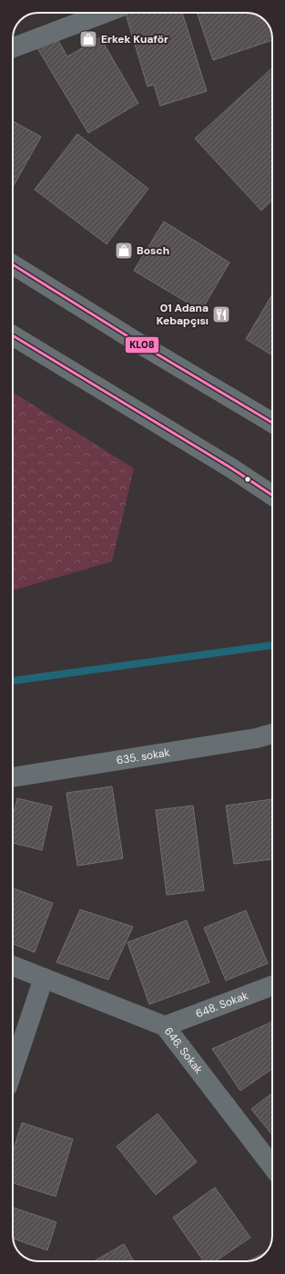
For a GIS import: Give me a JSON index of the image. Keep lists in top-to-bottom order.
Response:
{
  "streets": {
    "street": ["635. sokak", "648. Sokak", "646. Sokak"]
  },
  "crossings": [
    ["648. Sokak", "646. Sokak"]
  ],
  "places": {
    "shop": ["Erkek Kuaför", "Bosch"],
    "restaurant": ["01 Adana Kebapçısı"]
  },
  "lines": ["transit line KL08"]
}
